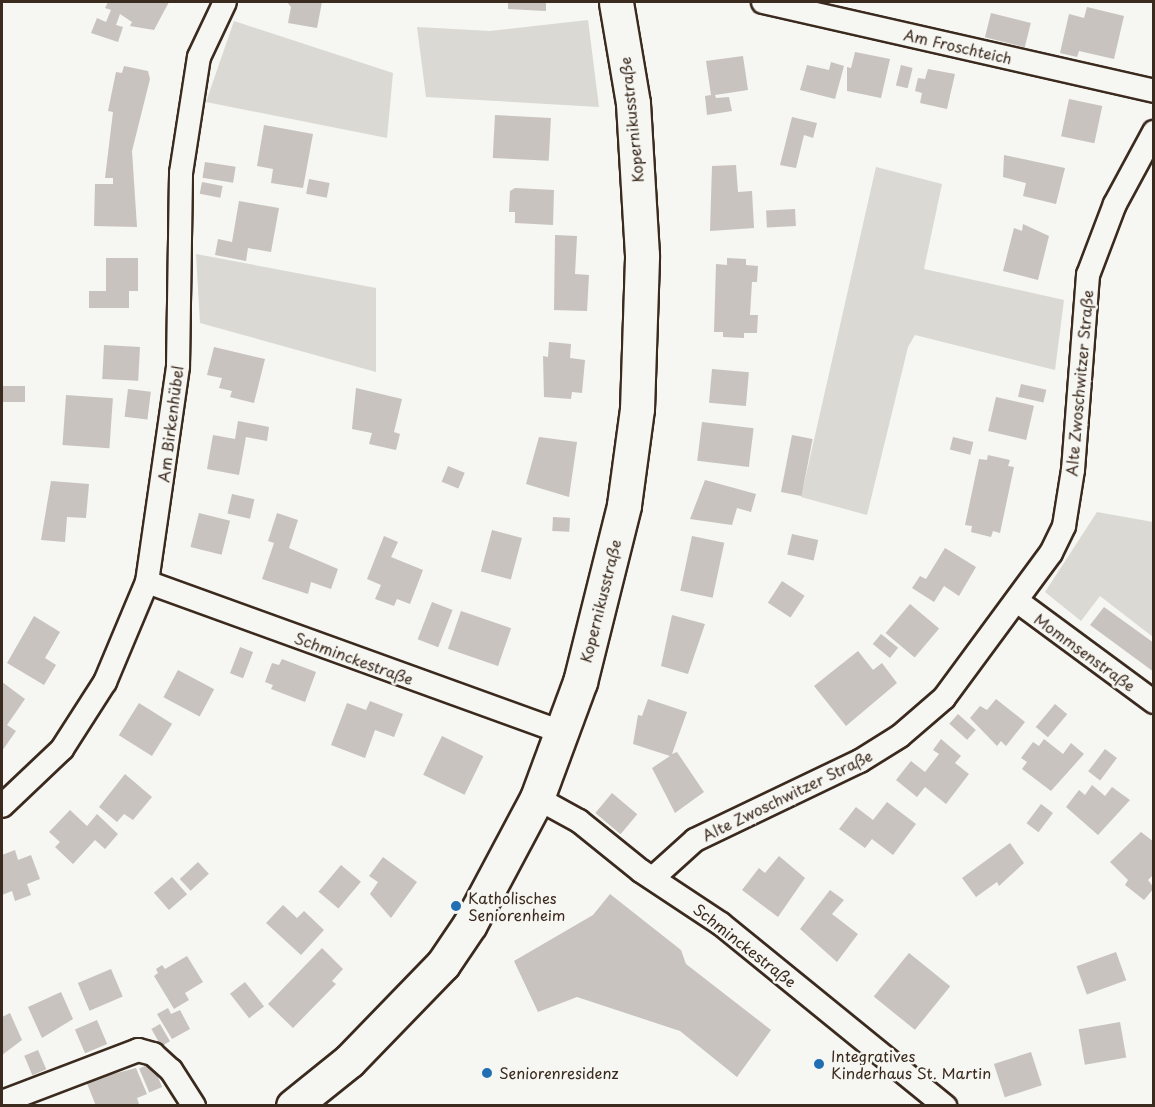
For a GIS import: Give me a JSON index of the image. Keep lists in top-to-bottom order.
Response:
{
  "streets": {
    "street": [
      "Am Froschteich",
      "Kopernikusstraße",
      "Alte Zwoschwitzer Straße",
      "Am Birkenhübel",
      "Mommsenstraße",
      "Schminckestraße"
    ]
  },
  "crossings": [
    ["Kopernikusstraße", "Schminckestraße"],
    ["Alte Zwoschwitzer Straße", "Mommsenstraße"],
    ["Alte Zwoschwitzer Straße", "Schminckestraße"],
    ["Am Birkenhübel", "Schminckestraße"]
  ],
  "places": ["Katholisches Seniorenheim", "Integratives Kinderhaus St. Martin", "Seniorenresidenz"]
}
